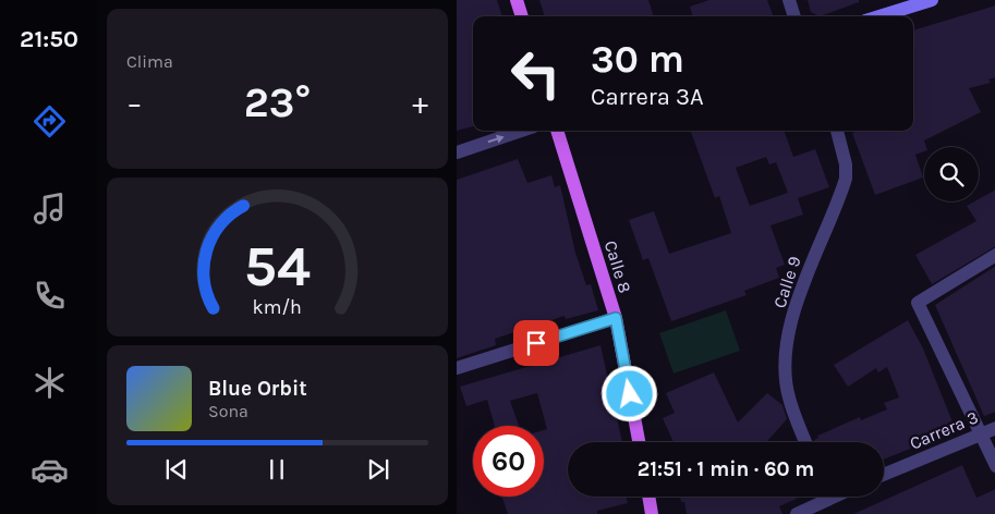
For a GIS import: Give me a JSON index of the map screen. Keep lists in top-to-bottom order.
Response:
{
  "streets": {
    "main road": ["Calle 8"],
    "street": ["Calle 9", "Carrera 3"]
  },
  "page": {
    "tabs": "21:50",
    "tile": "Clima",
    "turn": ["30 m", "Carrera 3A"],
    "heat": ["−", "23°", "+"],
    "song": ["Blue Orbit", "Sona"],
    "limit": "60",
    "trip": "21:51 · 1 min · 60 m",
    "gauge": ["54", "km/h"]
  }
}
